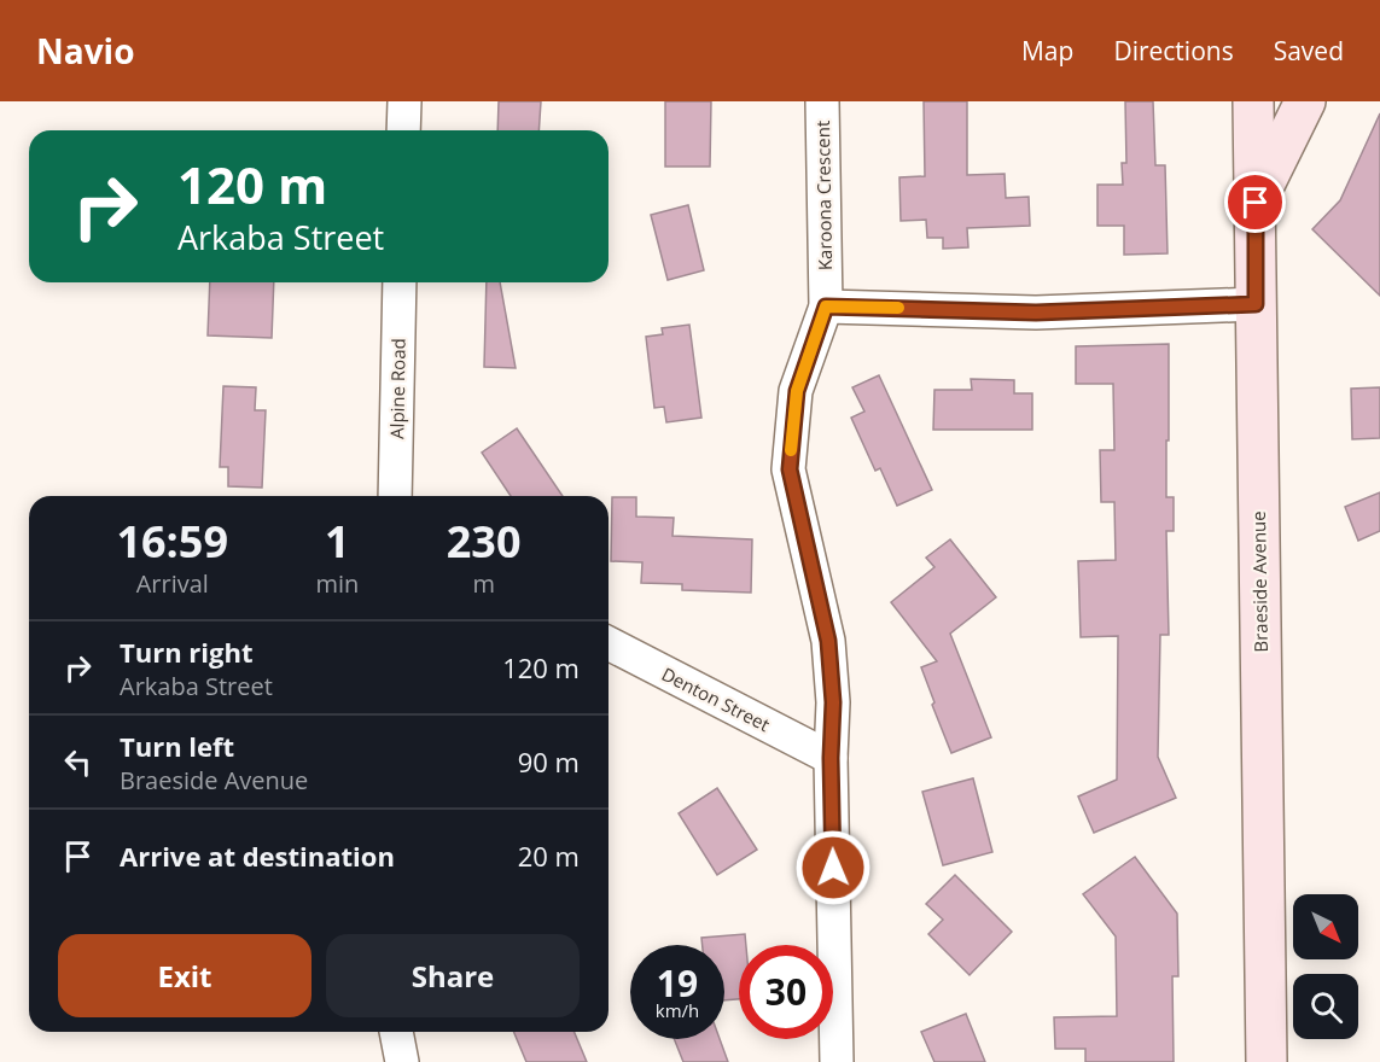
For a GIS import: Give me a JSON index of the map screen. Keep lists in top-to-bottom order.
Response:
{
  "streets": {
    "street": [
      "Karoona Crescent",
      "Alpine Road",
      "Braeside Avenue",
      "Denton Street"
    ]
  },
  "crossings": [
    ["Karoona Crescent", "Denton Street"]
  ],
  "north": "bottom right",
  "page": {
    "header": "Navio",
    "nav": ["Map", "Directions", "Saved"],
    "turn": ["120 m", "Arkaba Street"],
    "eta": [
      "16:59",
      "Arrival",
      "1",
      "min",
      "230",
      "m"
    ],
    "list": [
      {
        "name": "Turn right",
        "note": "Arkaba Street",
        "value": "120 m"
      },
      {
        "name": "Turn left",
        "note": "Braeside Avenue",
        "value": "90 m"
      },
      {
        "name": "Arrive at destination",
        "value": "20 m"
      }
    ],
    "buttons": ["Exit", "Share"],
    "speed": "19 km/h",
    "limit": "30"
  }
}
